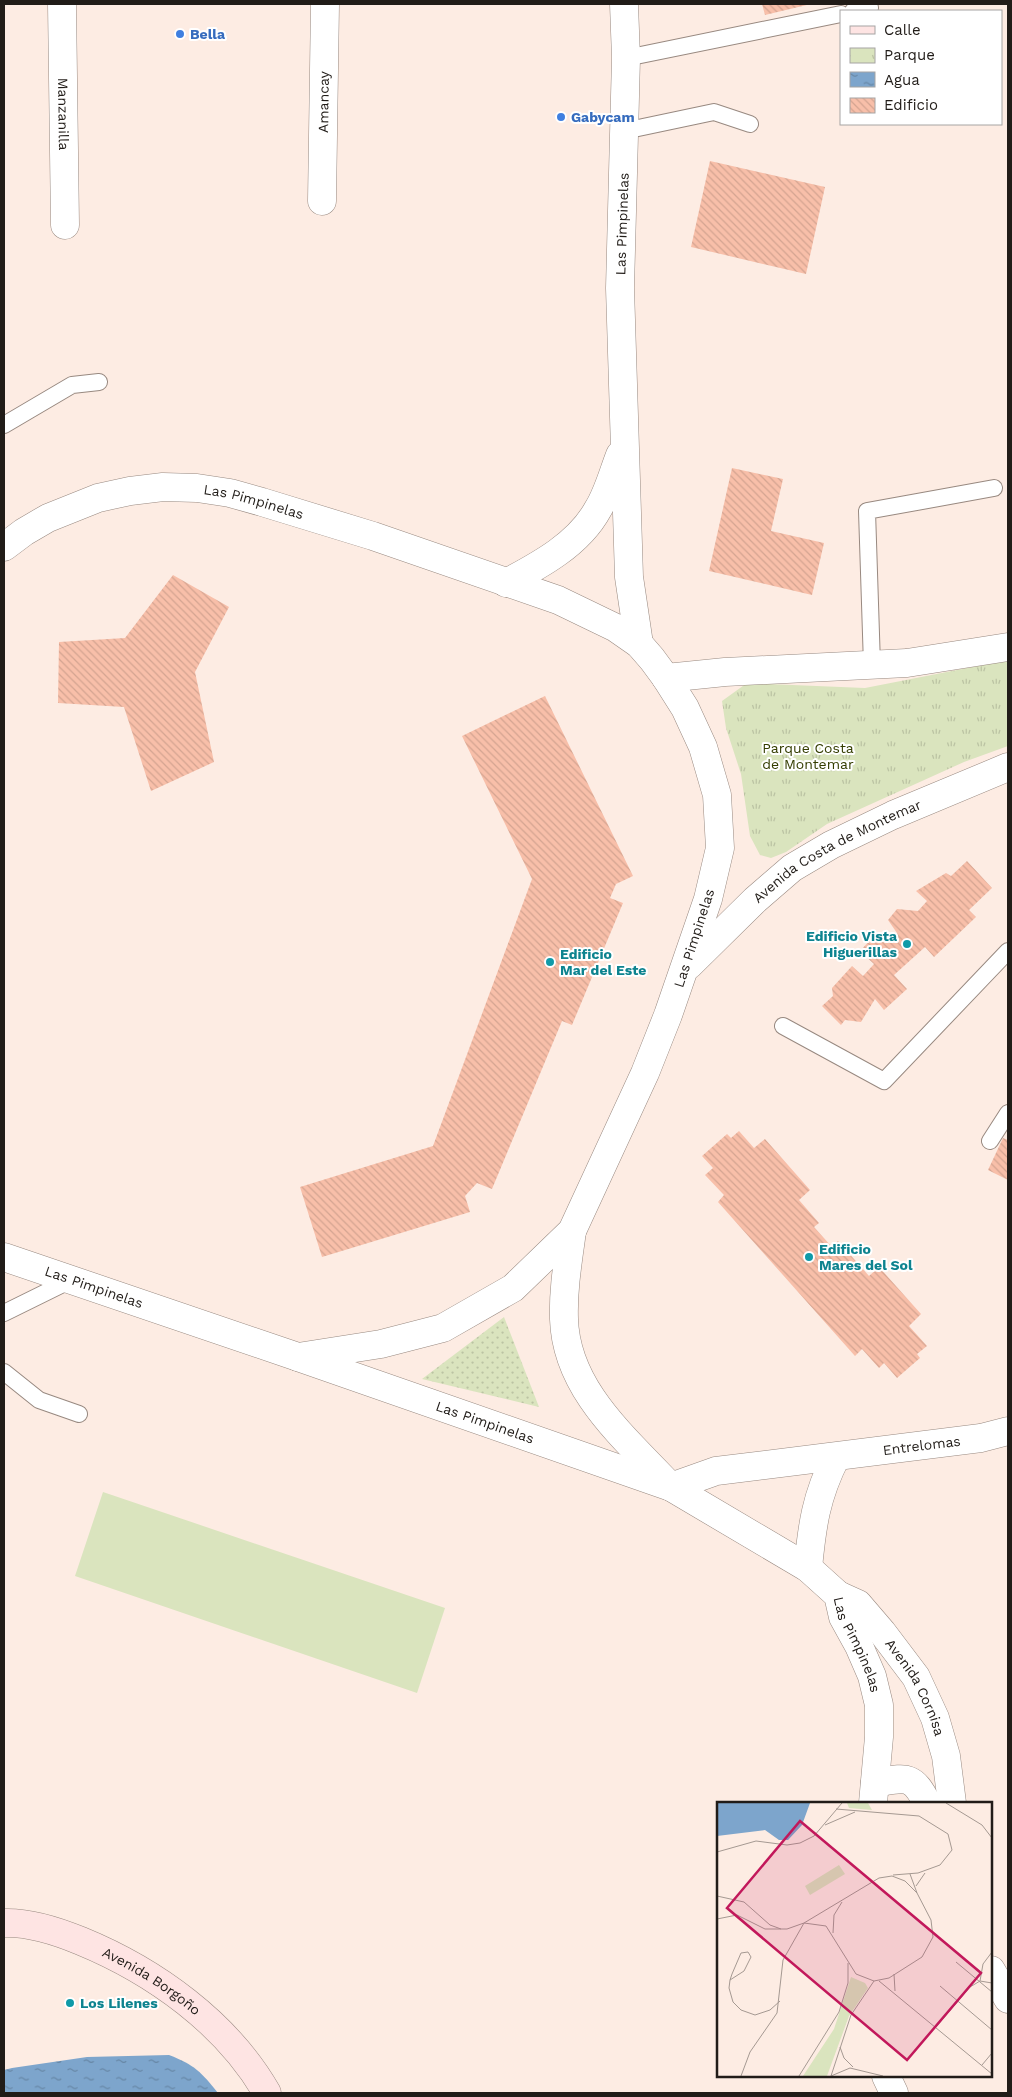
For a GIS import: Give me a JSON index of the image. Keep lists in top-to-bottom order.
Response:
{
  "streets": {
    "main road": ["Avenida Borgoño"],
    "street": [
      "Amancay",
      "Manzanilla",
      "Las Pimpinelas",
      "Avenida Costa de Montemar",
      "Entrelomas",
      "Avenida Cornisa"
    ]
  },
  "crossings": [
    ["Las Pimpinelas", "Avenida Costa de Montemar"],
    ["Las Pimpinelas", "Entrelomas"],
    ["Las Pimpinelas", "Avenida Cornisa"]
  ],
  "parks": ["Parque Costa de Montemar"],
  "places": [
    "Bella",
    "Gabycam",
    "Edificio Vista Higuerillas",
    "Edificio Mar del Este",
    "Edificio Mares del Sol",
    "Los Lilenes"
  ],
  "legend": [
    "Calle",
    "Parque",
    "Agua",
    "Edificio"
  ]
}
